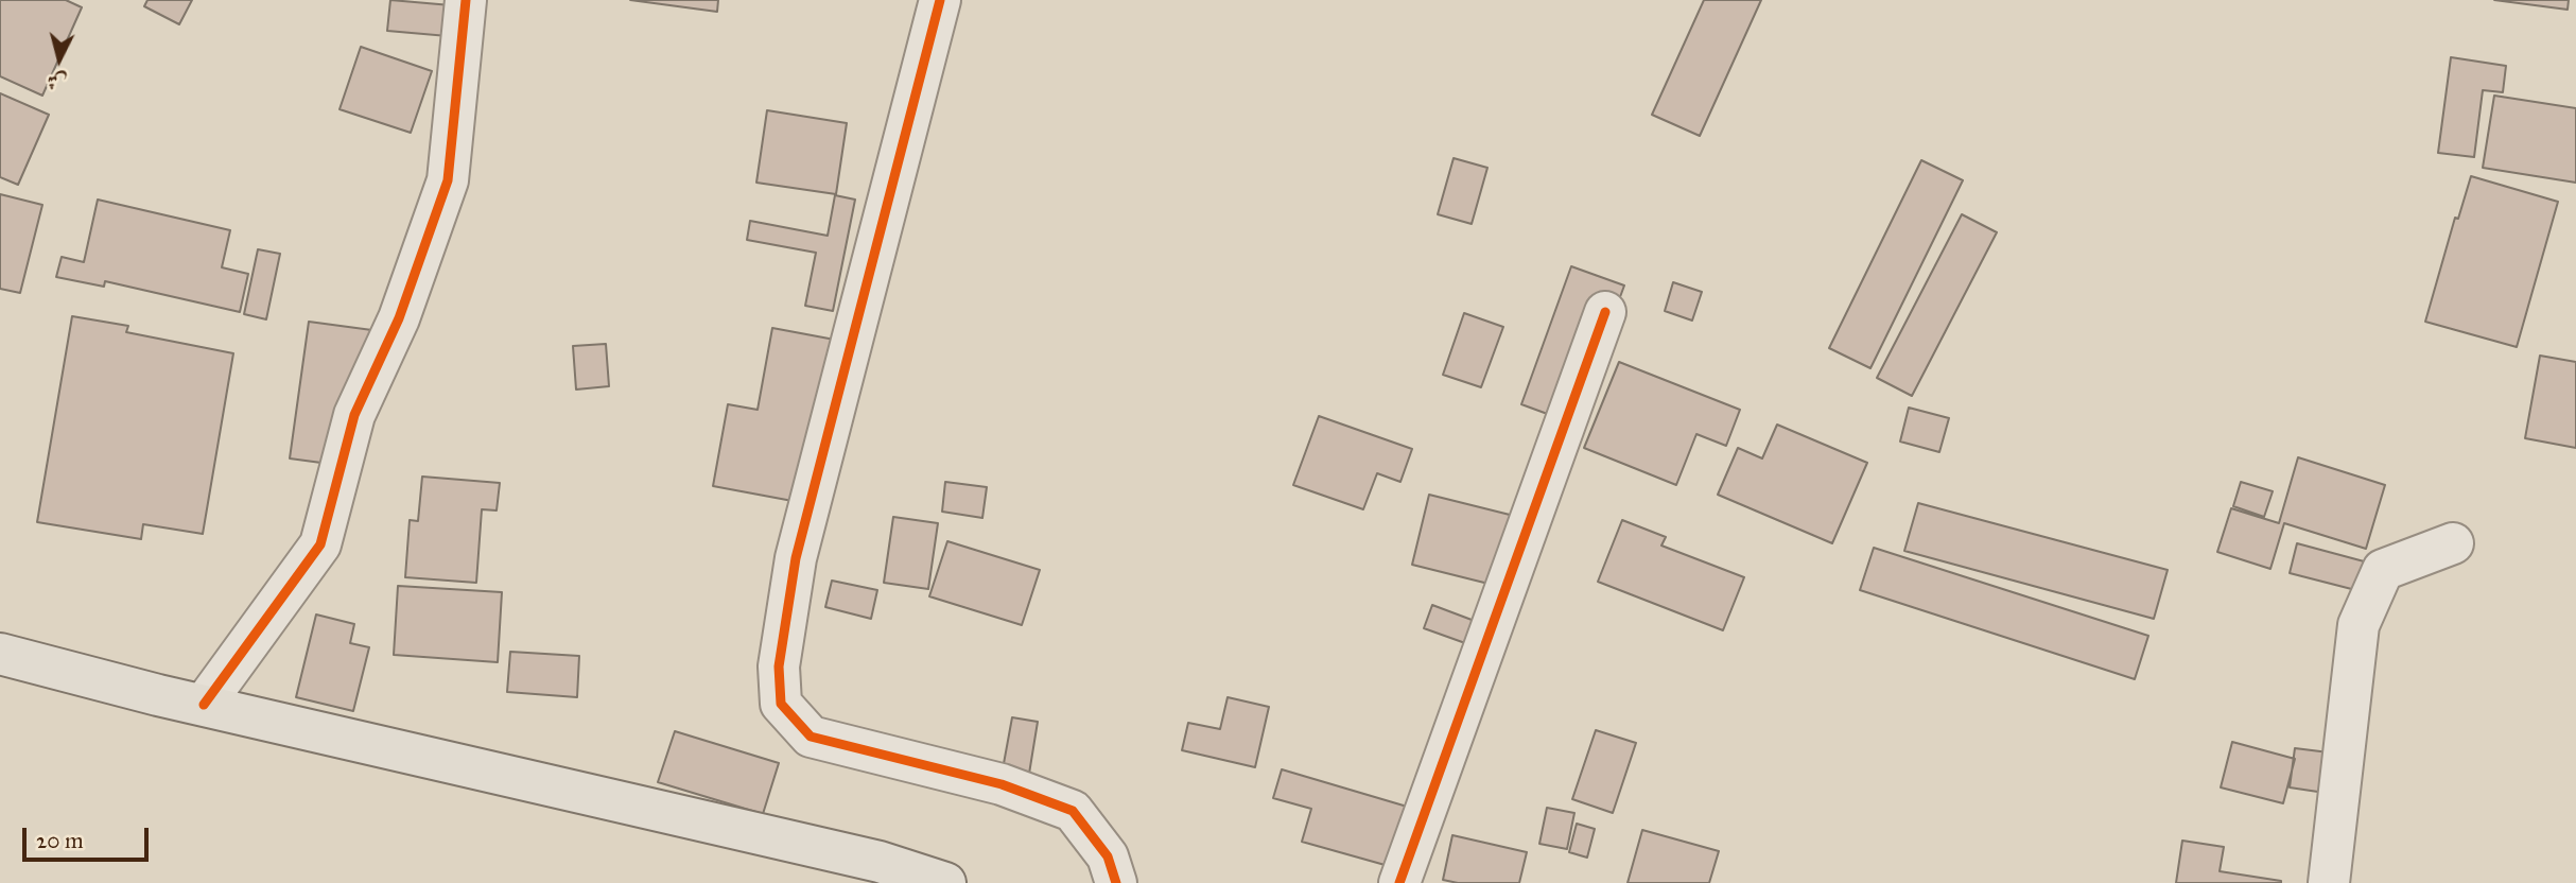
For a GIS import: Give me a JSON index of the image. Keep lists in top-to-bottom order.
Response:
{
  "scale_bar": "20 m",
  "north": "bottom"
}
